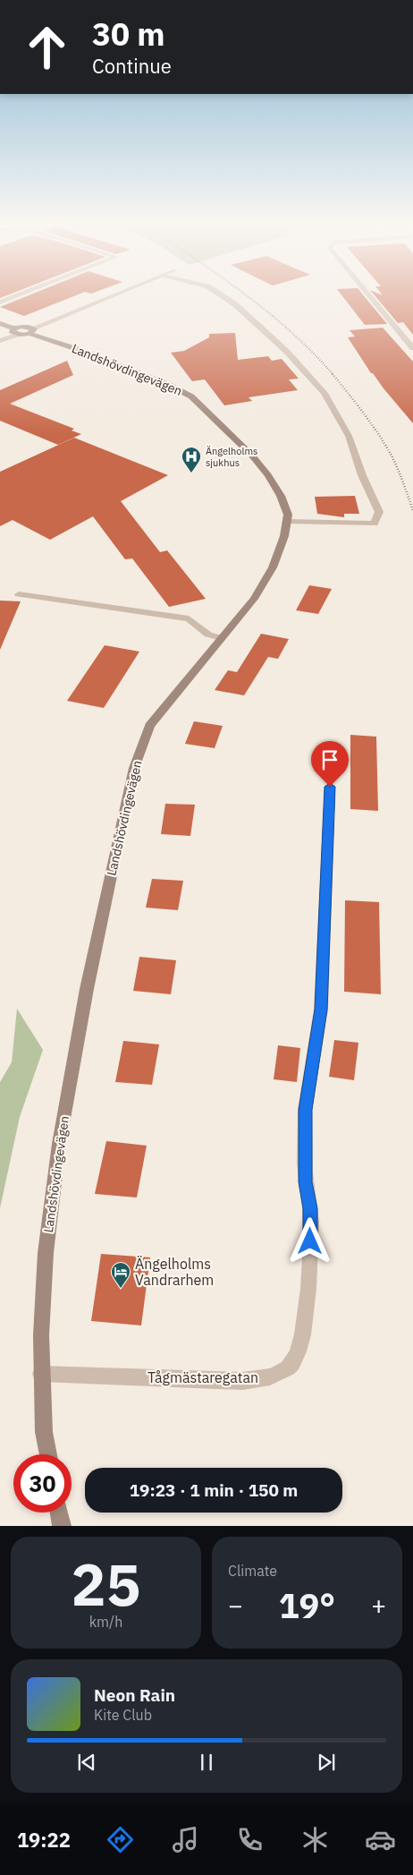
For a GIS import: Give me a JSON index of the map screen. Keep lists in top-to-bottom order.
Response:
{
  "streets": {
    "street": ["Landshövdingevägen", "Tågmästaregatan"]
  },
  "crossings": [
    ["Landshövdingevägen", "Tågmästaregatan"]
  ],
  "places": {
    "hospital": ["Ängelholms sjukhus"],
    "hotel": ["Ängelholms Vandrarhem"]
  },
  "page": {
    "turn": ["30 m", "Continue"],
    "limit": "30",
    "trip": "19:23 · 1 min · 150 m",
    "tile": [
      ["25", "km/h"],
      "Climate"
    ],
    "heat": ["−", "19°", "+"],
    "song": ["Neon Rain", "Kite Club"],
    "tabs": "19:22"
  }
}
